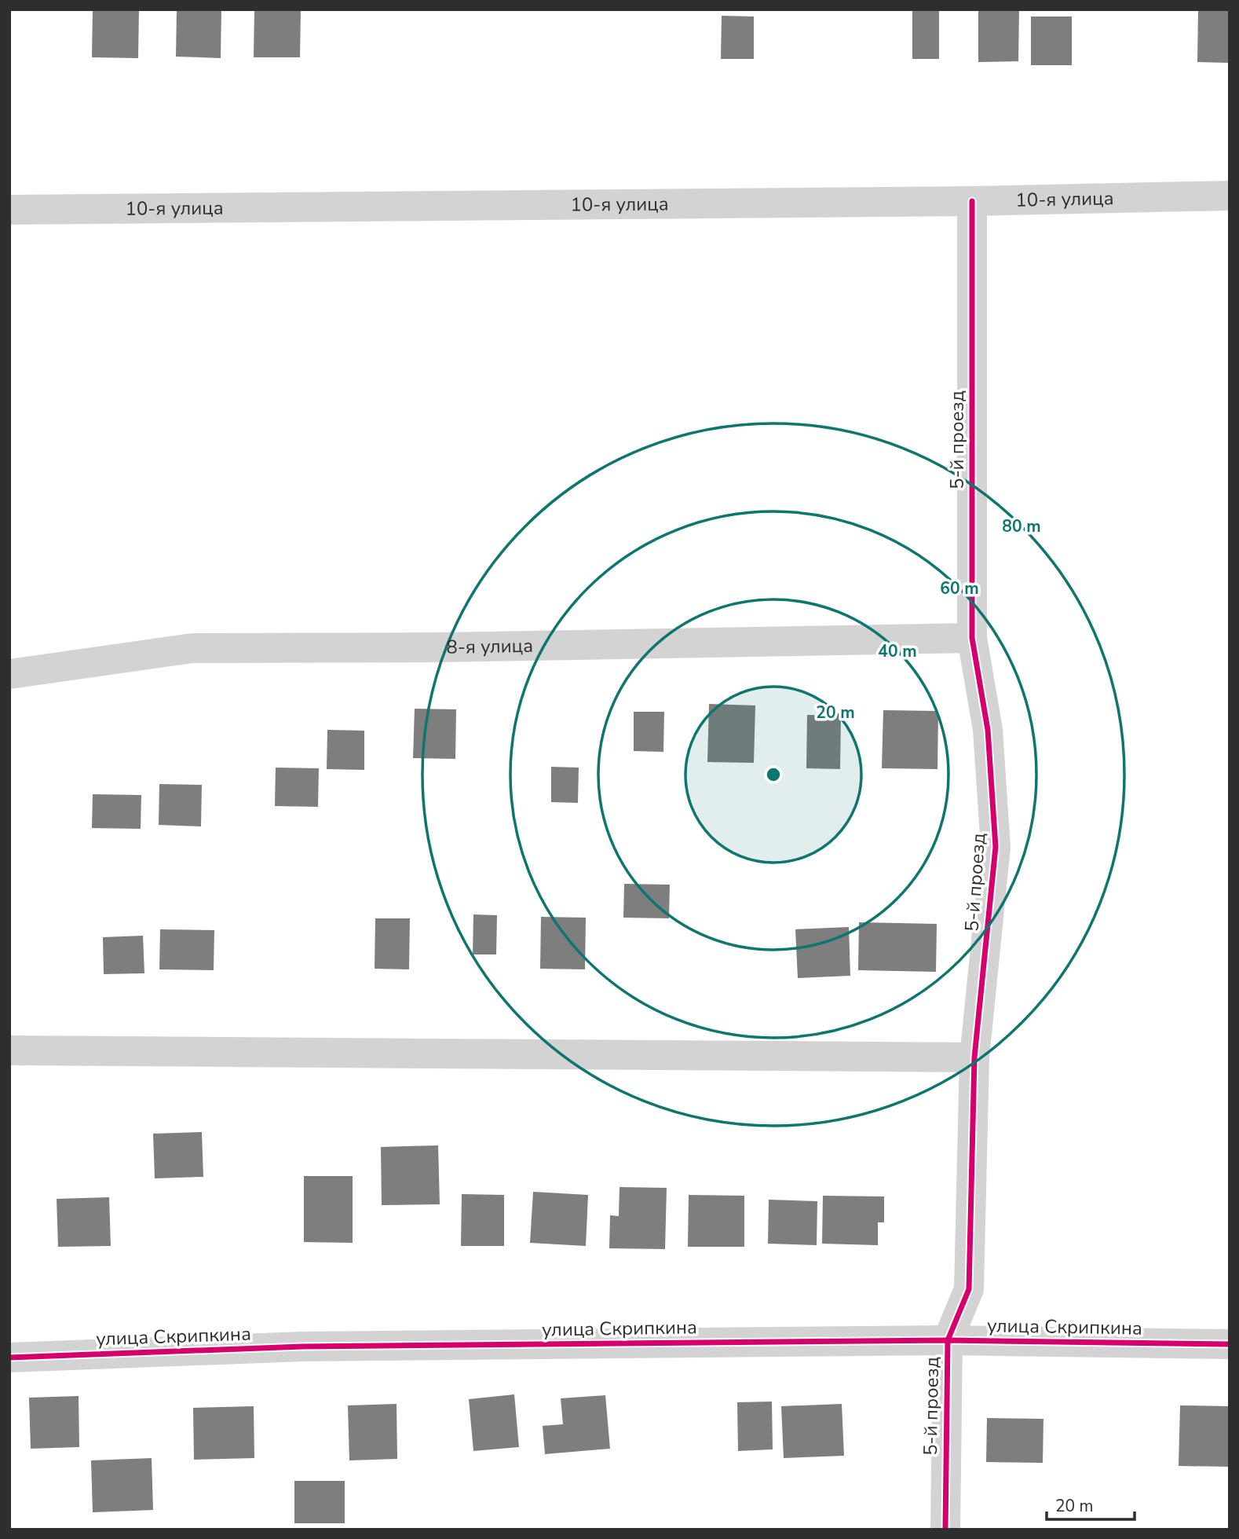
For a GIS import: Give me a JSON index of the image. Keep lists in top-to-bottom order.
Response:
{
  "streets": {
    "street": [
      "10-я улица",
      "5-й проезд",
      "8-я улица",
      "улица Скрипкина"
    ]
  },
  "crossings": [
    ["10-я улица", "5-й проезд"],
    ["5-й проезд", "8-я улица"],
    ["5-й проезд", "улица Скрипкина"]
  ],
  "scale_bar": "20 m",
  "rings": [
    "80 m",
    "60 m",
    "40 m",
    "20 m"
  ]
}
